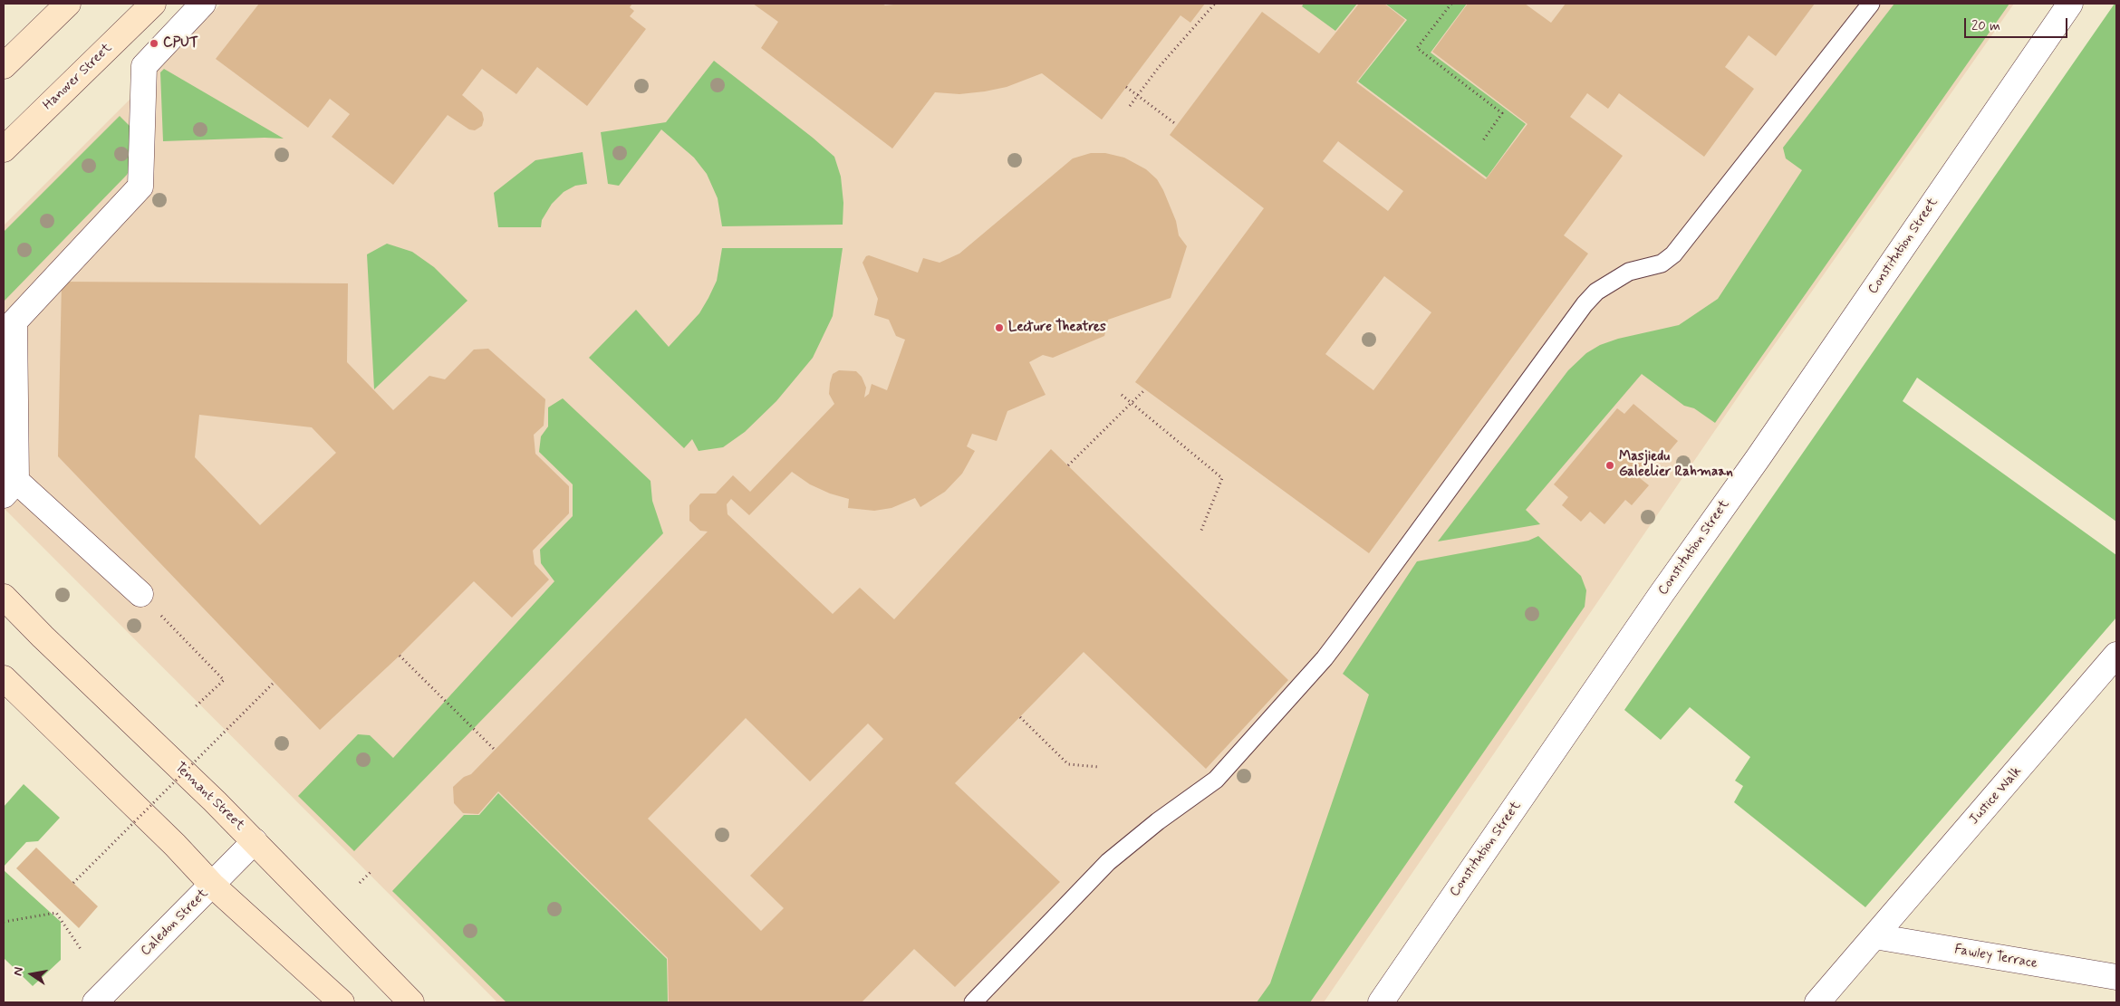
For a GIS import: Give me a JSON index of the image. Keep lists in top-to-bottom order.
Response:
{
  "streets": {
    "main road": ["Hanover Street", "Tennant Street"],
    "street": [
      "Constitution Street",
      "Justice Walk",
      "Caledon Street",
      "Fawley Terrace"
    ]
  },
  "crossings": [
    ["Justice Walk", "Fawley Terrace"],
    ["Tennant Street", "Caledon Street"]
  ],
  "places": ["CPUT", "Lecture Theatres", "Masjiedu Galeelier Rahmaan"],
  "scale_bar": "20 m",
  "north": "left"
}
